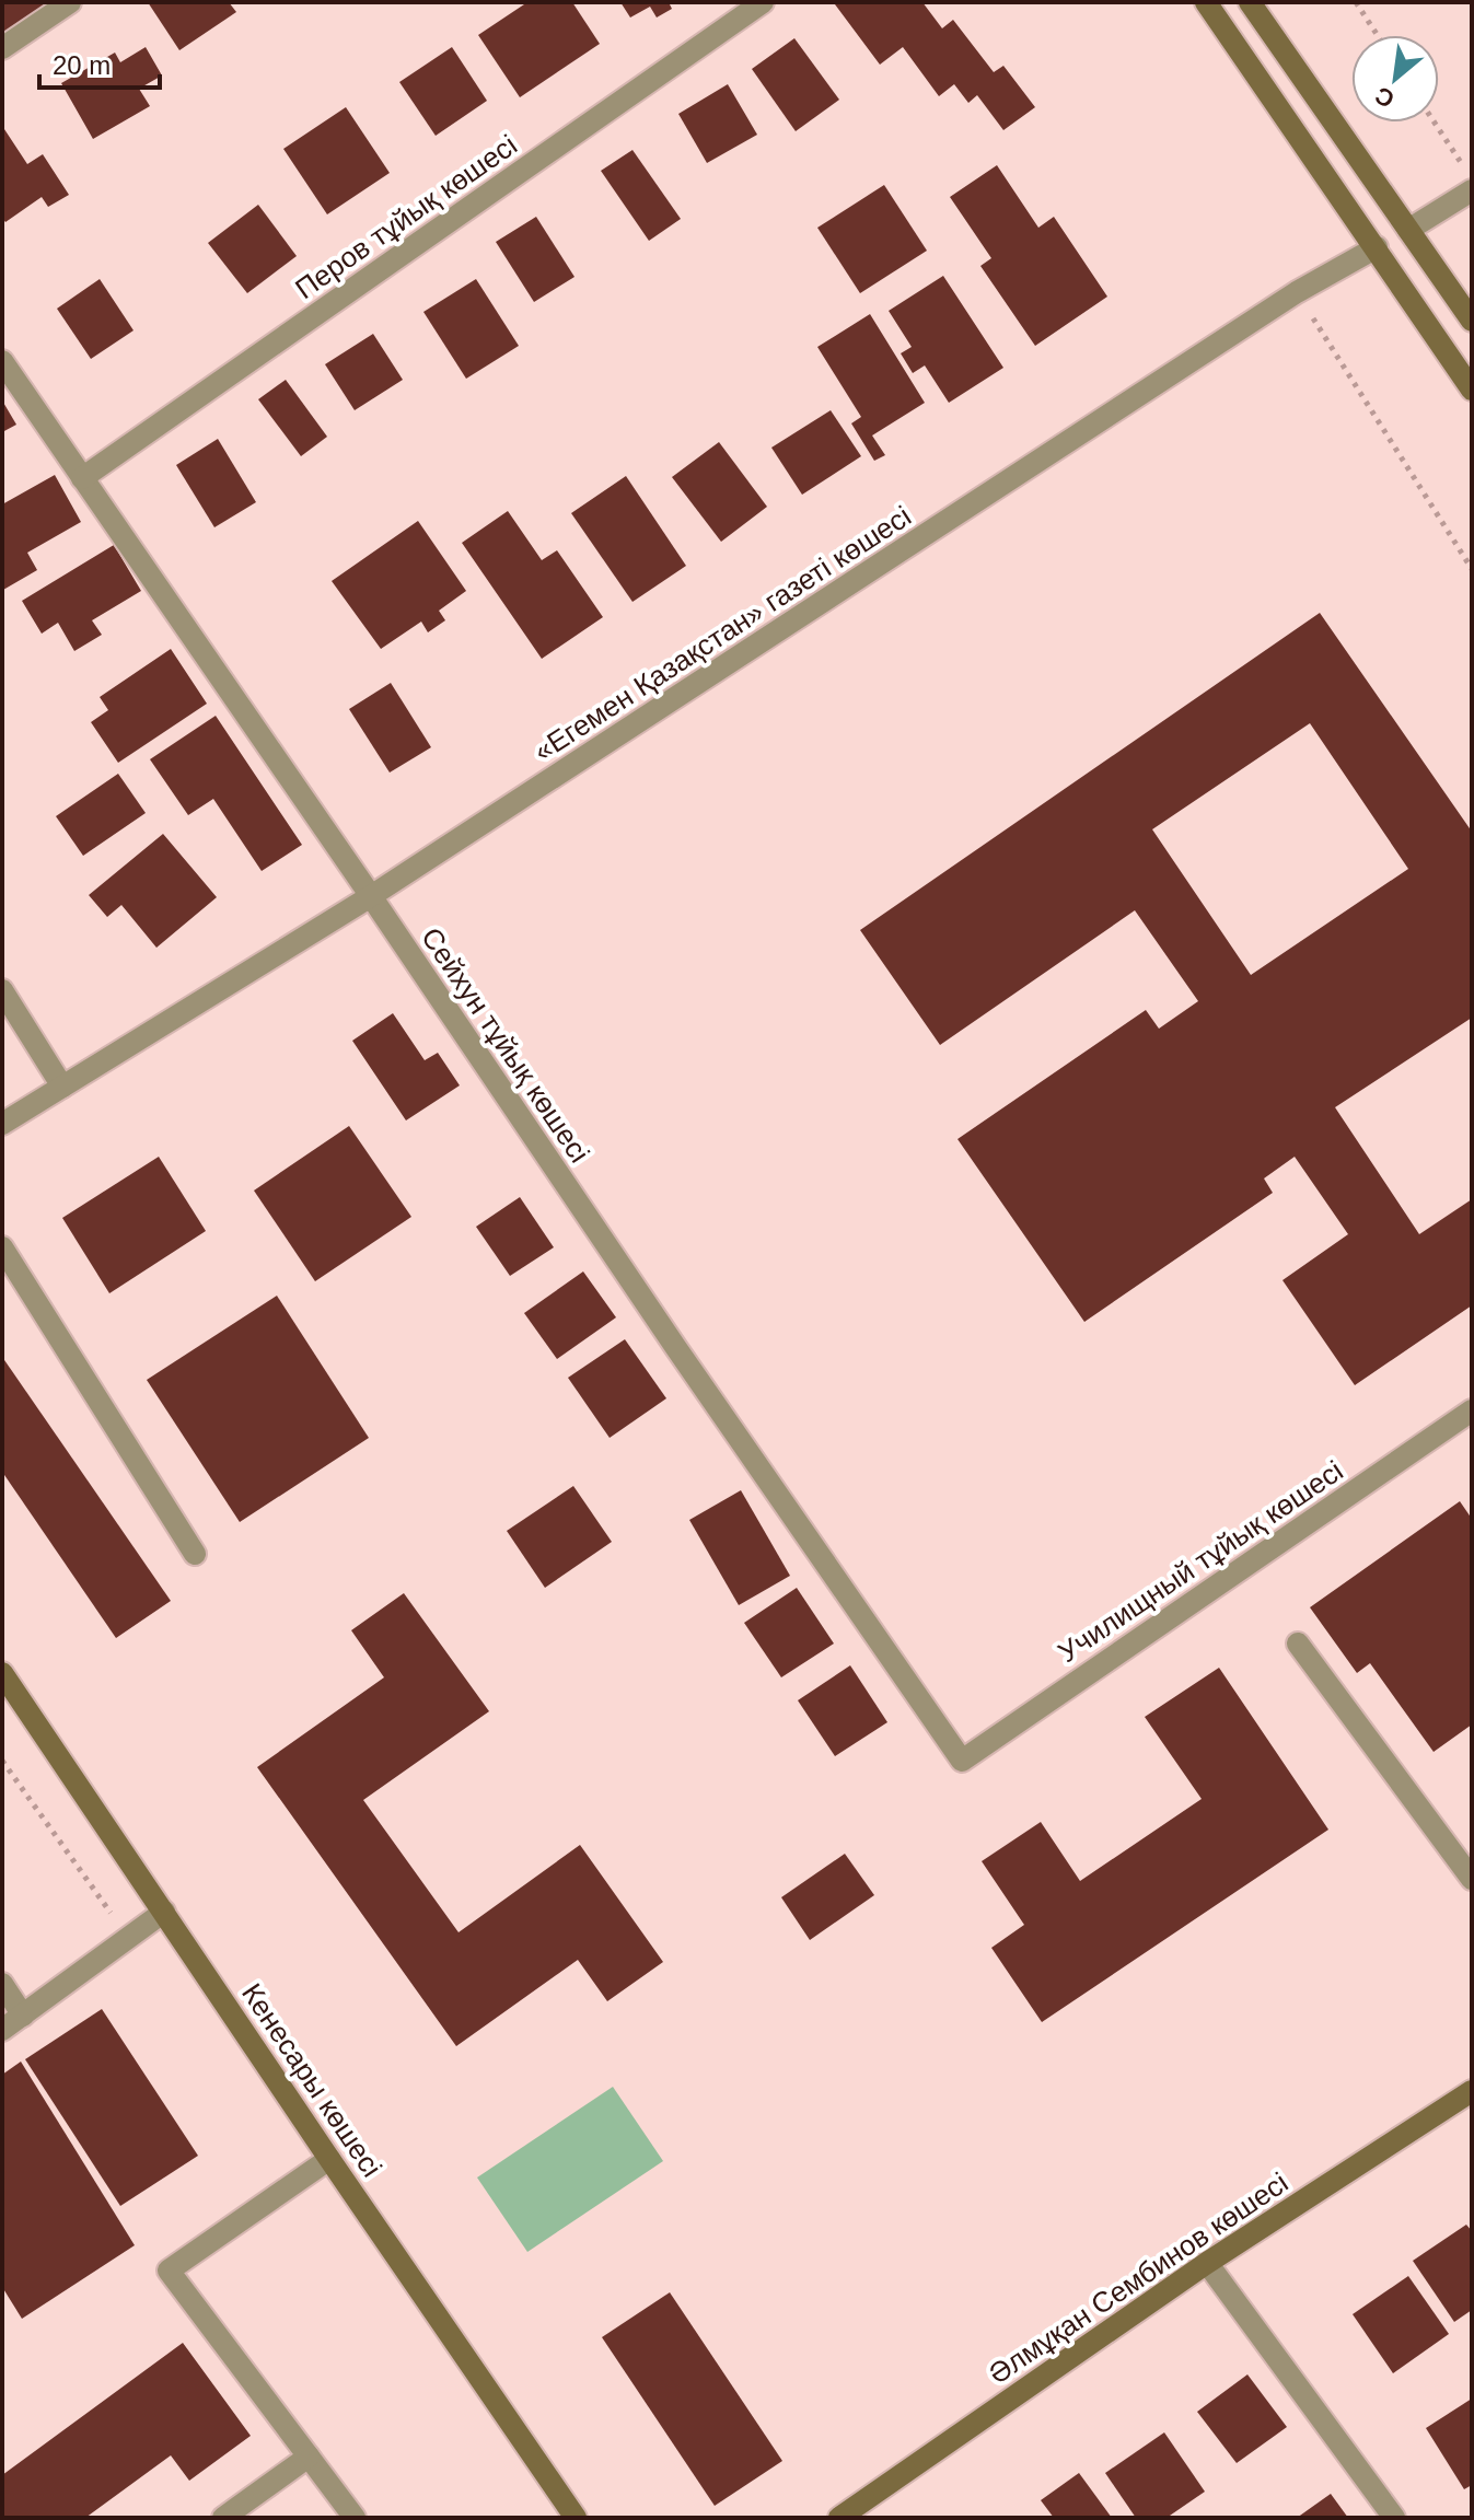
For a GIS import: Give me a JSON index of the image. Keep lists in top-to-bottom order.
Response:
{
  "streets": {
    "main road": ["«Егемен Қазақстан» газеті көшесі", "Кенесары көшесі", "Әлмұқан Сембинов көшесі"],
    "street": ["Перов тұйық көшесі", "Сейхун тұйық көшесі", "Училищный тұйық көшесі"]
  },
  "crossings": [
    ["Перов тұйық көшесі", "Сейхун тұйық көшесі"],
    ["«Егемен Қазақстан» газеті көшесі", "Сейхун тұйық көшесі"],
    ["Сейхун тұйық көшесі", "Училищный тұйық көшесі"]
  ],
  "scale_bar": "20 m",
  "north": "bottom left"
}
